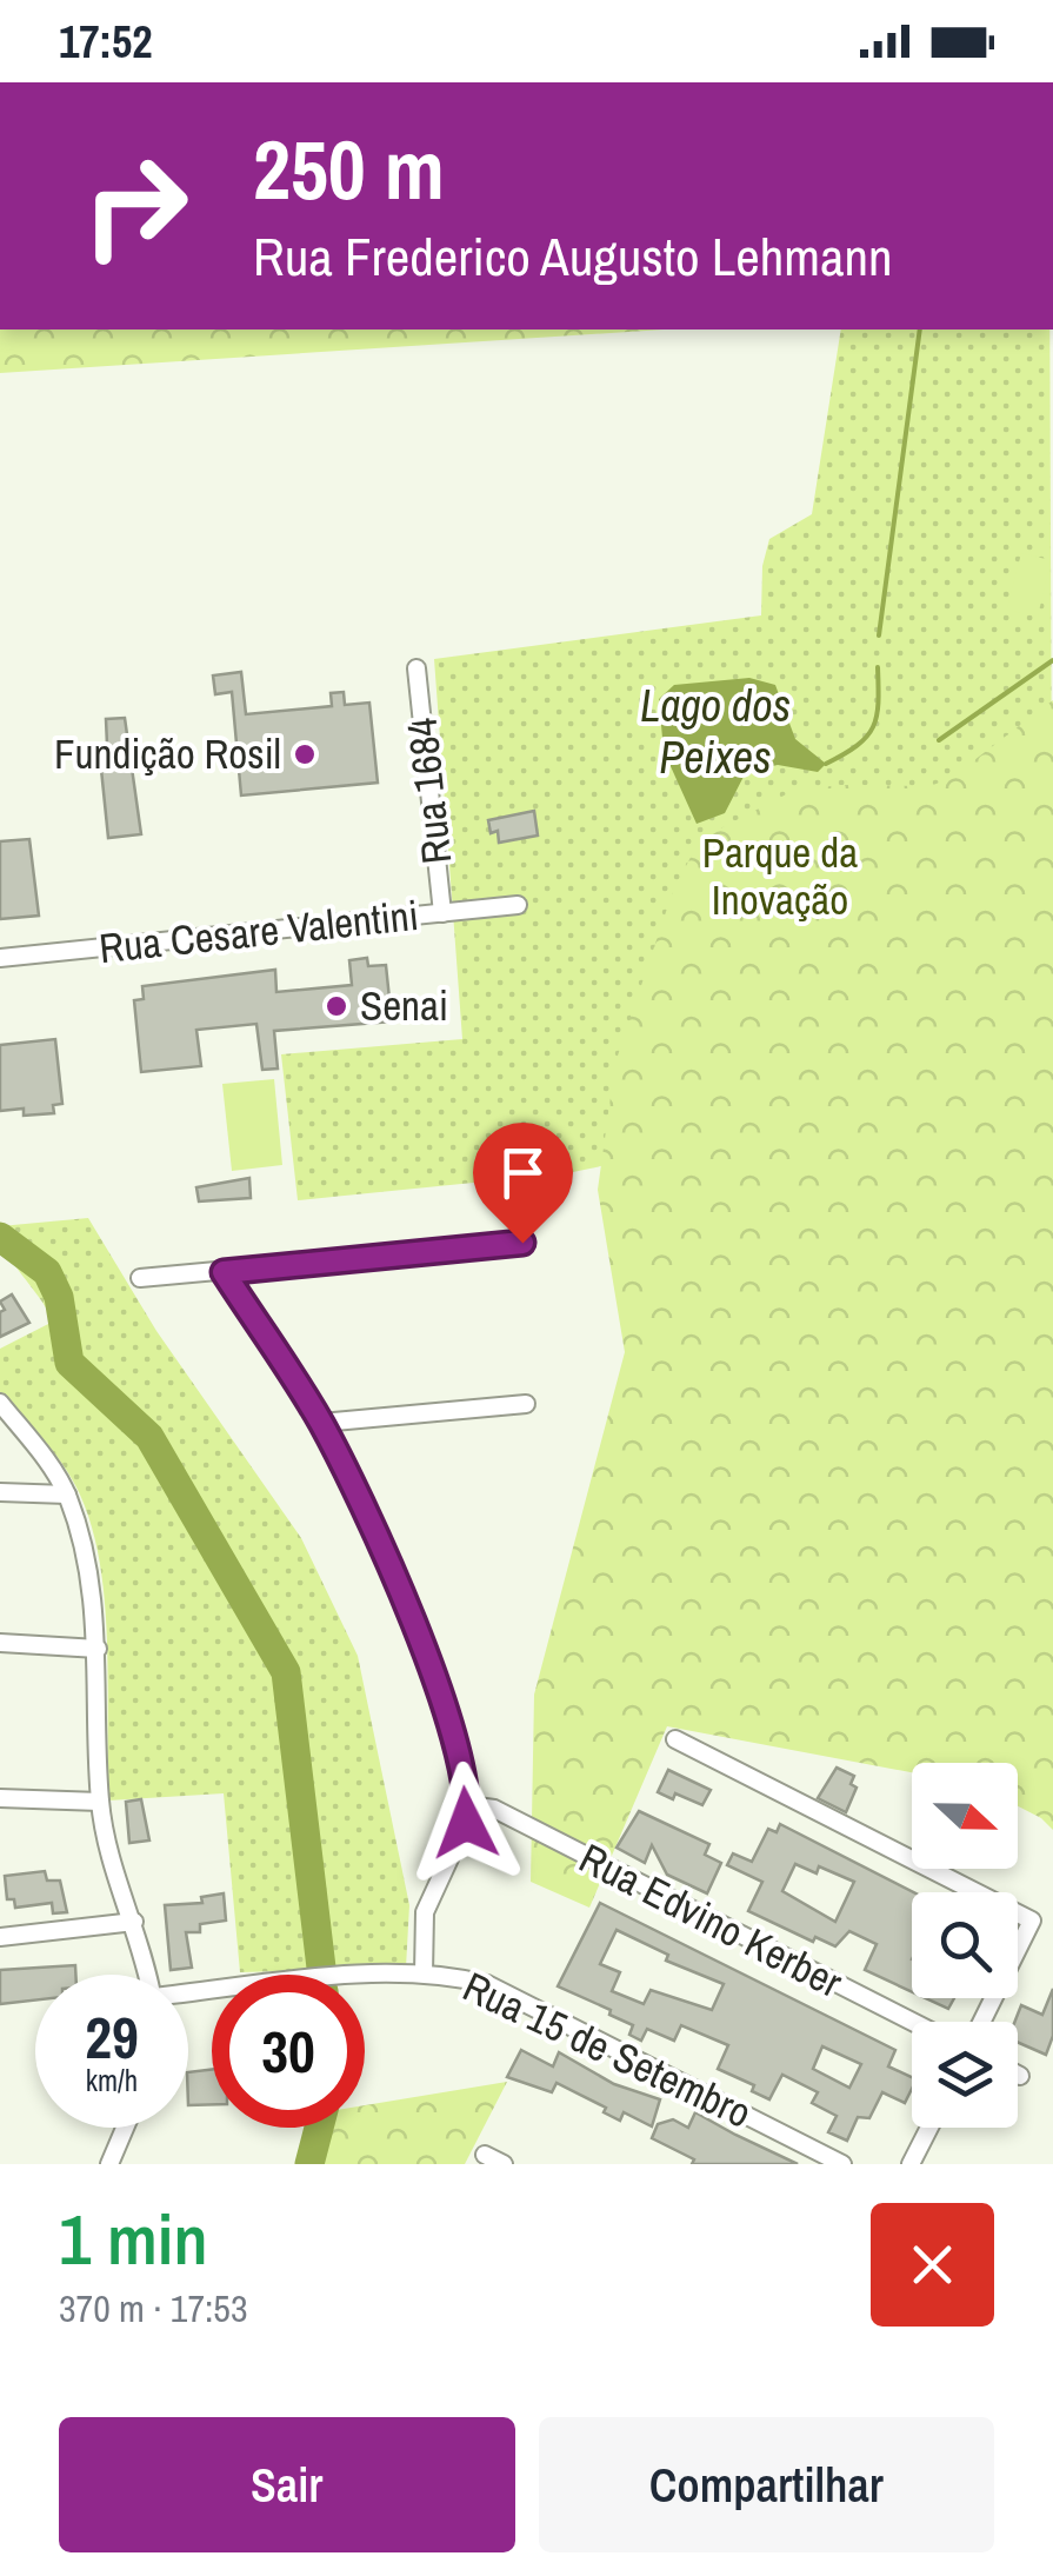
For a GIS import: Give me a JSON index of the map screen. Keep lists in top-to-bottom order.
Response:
{
  "streets": {
    "street": [
      "Rua 1684",
      "Rua Cesare Valentini",
      "Rua Edvino Kerber",
      "Rua 15 de Setembro"
    ]
  },
  "crossings": [
    ["Rua 1684", "Rua Cesare Valentini"]
  ],
  "water": ["Lago dos Peixes"],
  "parks": ["Parque da Inovação"],
  "places": ["Fundição Rosil", "Senai"],
  "north": "right",
  "page": {
    "status": "17:52",
    "turn": ["250 m", "Rua Frederico Augusto Lehmann"],
    "speed": "29 km/h",
    "limit": "30",
    "heading": ["1 min", "370 m · 17:53"],
    "buttons": ["Sair", "Compartilhar"]
  }
}
